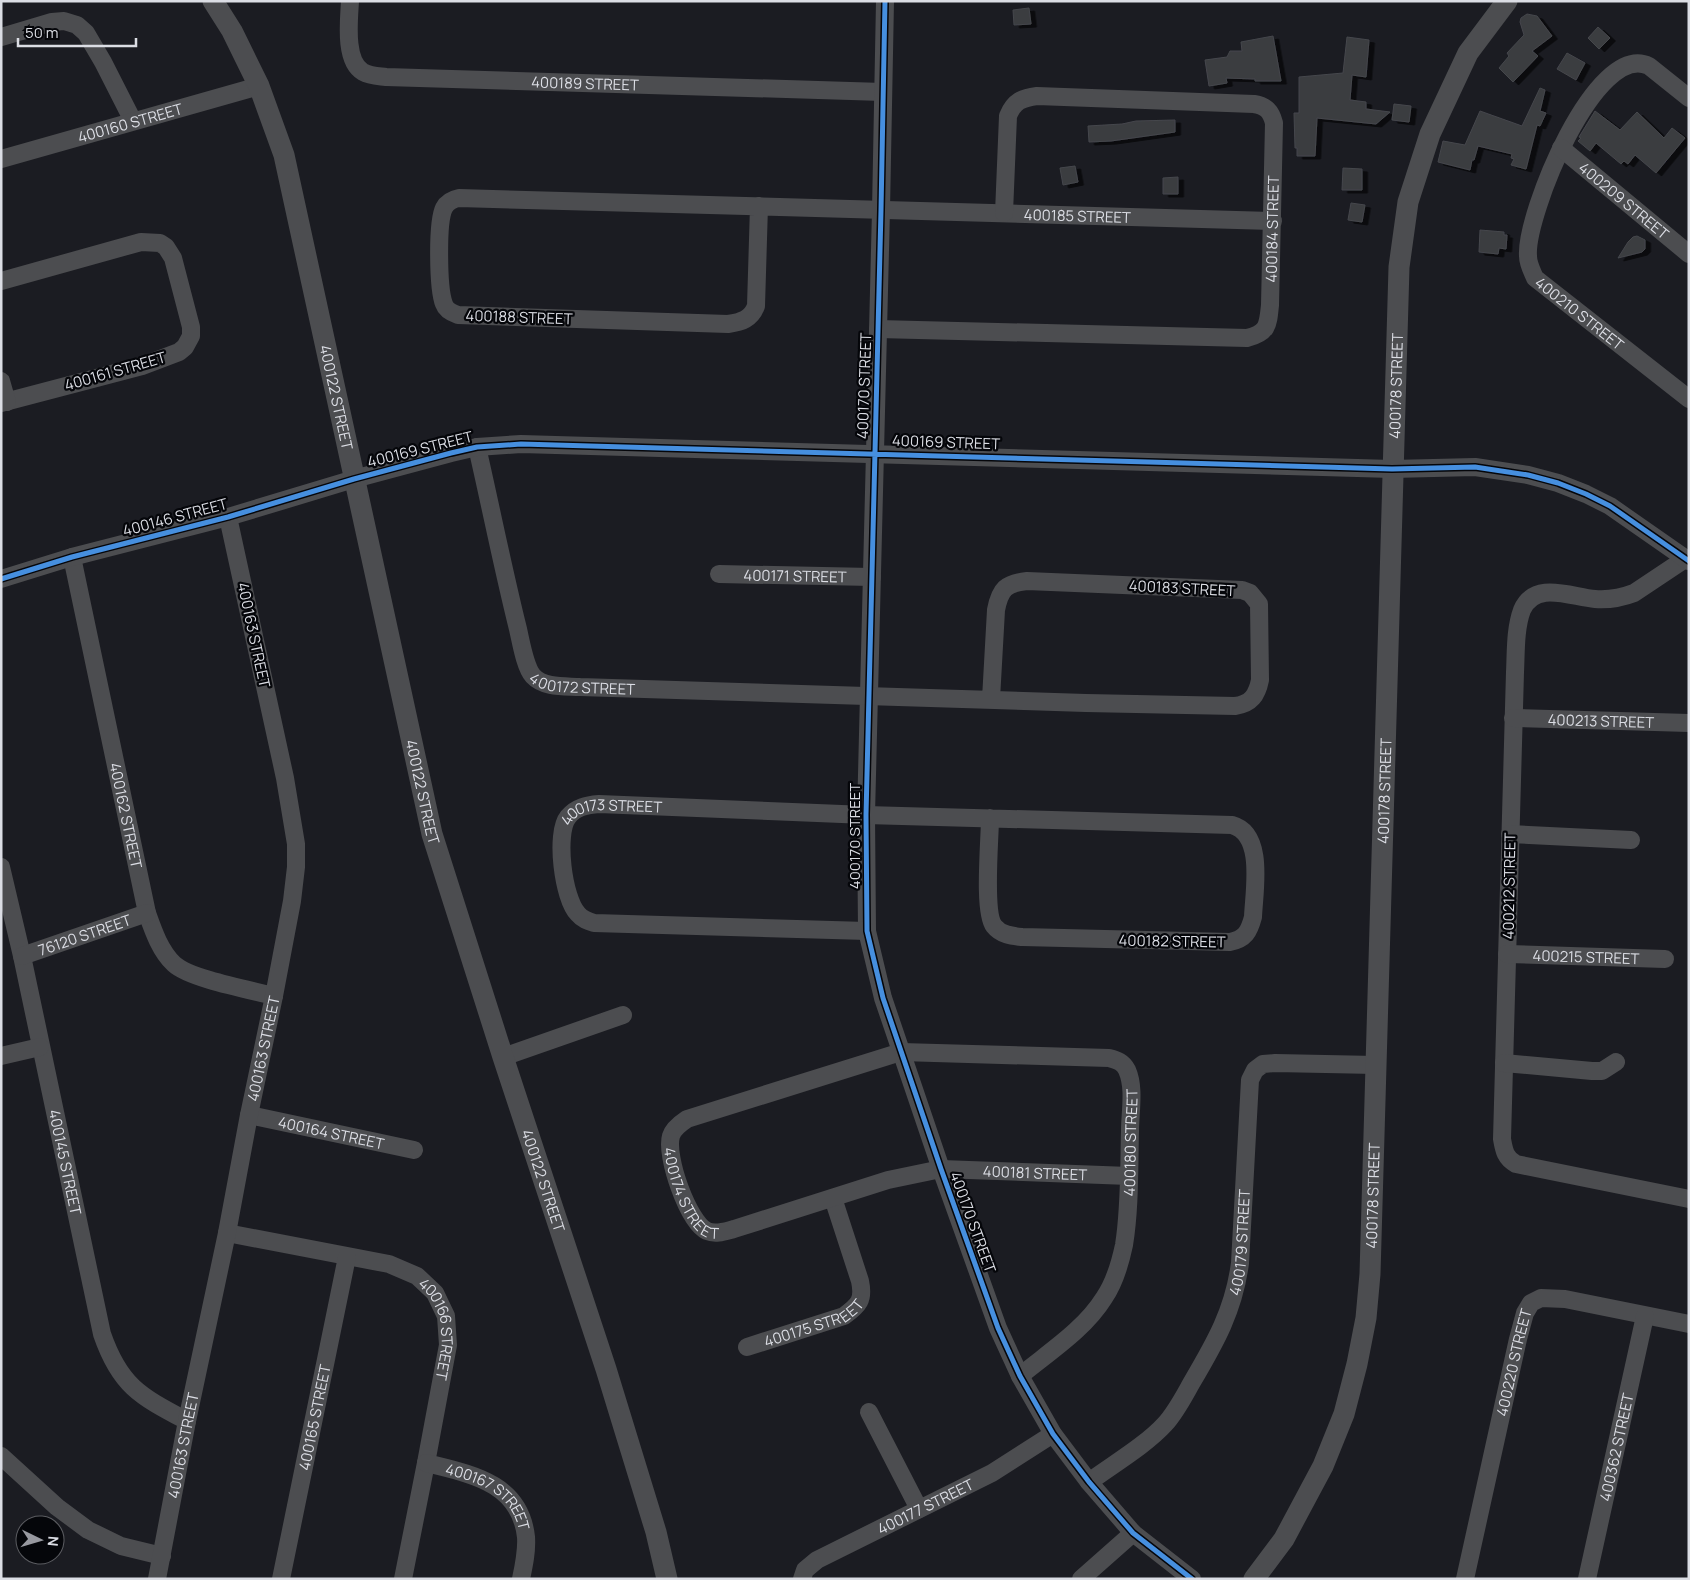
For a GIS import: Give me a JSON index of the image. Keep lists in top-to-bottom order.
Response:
{
  "streets": {
    "street": [
      "400189 STREET",
      "400160 STREET",
      "400209 STREET",
      "400185 STREET",
      "400184 STREET",
      "400210 STREET",
      "400188 STREET",
      "400161 STREET",
      "400170 STREET",
      "400178 STREET",
      "400122 STREET",
      "400169 STREET",
      "400146 STREET",
      "400171 STREET",
      "400183 STREET",
      "400163 STREET",
      "400172 STREET",
      "400213 STREET",
      "400162 STREET",
      "400173 STREET",
      "400212 STREET",
      "76120 STREET",
      "400182 STREET",
      "400215 STREET",
      "400164 STREET",
      "400180 STREET",
      "400145 STREET",
      "400181 STREET",
      "400174 STREET",
      "400179 STREET",
      "400175 STREET",
      "400166 STREET",
      "400220 STREET",
      "400165 STREET",
      "400362 STREET",
      "400167 STREET",
      "400177 STREET"
    ]
  },
  "crossings": [
    ["400189 STREET", "400170 STREET"],
    ["400160 STREET", "400122 STREET"],
    ["400209 STREET", "400210 STREET"],
    ["400185 STREET", "400184 STREET"],
    ["400185 STREET", "400188 STREET"],
    ["400185 STREET", "400170 STREET"],
    ["400184 STREET", "400170 STREET"],
    ["400188 STREET", "400170 STREET"],
    ["400170 STREET", "400169 STREET"],
    ["400170 STREET", "400171 STREET"],
    ["400170 STREET", "400183 STREET"],
    ["400170 STREET", "400172 STREET"],
    ["400170 STREET", "400173 STREET"],
    ["400170 STREET", "400182 STREET"],
    ["400170 STREET", "400180 STREET"],
    ["400170 STREET", "400181 STREET"],
    ["400170 STREET", "400174 STREET"],
    ["400170 STREET", "400179 STREET"],
    ["400170 STREET", "400177 STREET"],
    ["400178 STREET", "400169 STREET"],
    ["400178 STREET", "400179 STREET"],
    ["400122 STREET", "400169 STREET"],
    ["400122 STREET", "400146 STREET"],
    ["400169 STREET", "400146 STREET"],
    ["400169 STREET", "400172 STREET"],
    ["400169 STREET", "400212 STREET"],
    ["400146 STREET", "400163 STREET"],
    ["400146 STREET", "400162 STREET"],
    ["400183 STREET", "400172 STREET"],
    ["400163 STREET", "400162 STREET"],
    ["400163 STREET", "400164 STREET"],
    ["400163 STREET", "400145 STREET"],
    ["400163 STREET", "400166 STREET"],
    ["400213 STREET", "400212 STREET"],
    ["400162 STREET", "76120 STREET"],
    ["400173 STREET", "400182 STREET"],
    ["400212 STREET", "400215 STREET"],
    ["76120 STREET", "400145 STREET"],
    ["400180 STREET", "400181 STREET"],
    ["400180 STREET", "400174 STREET"],
    ["400181 STREET", "400174 STREET"],
    ["400174 STREET", "400175 STREET"],
    ["400166 STREET", "400165 STREET"],
    ["400166 STREET", "400167 STREET"],
    ["400220 STREET", "400362 STREET"]
  ],
  "scale_bar": "50 m",
  "north": "right"
}
